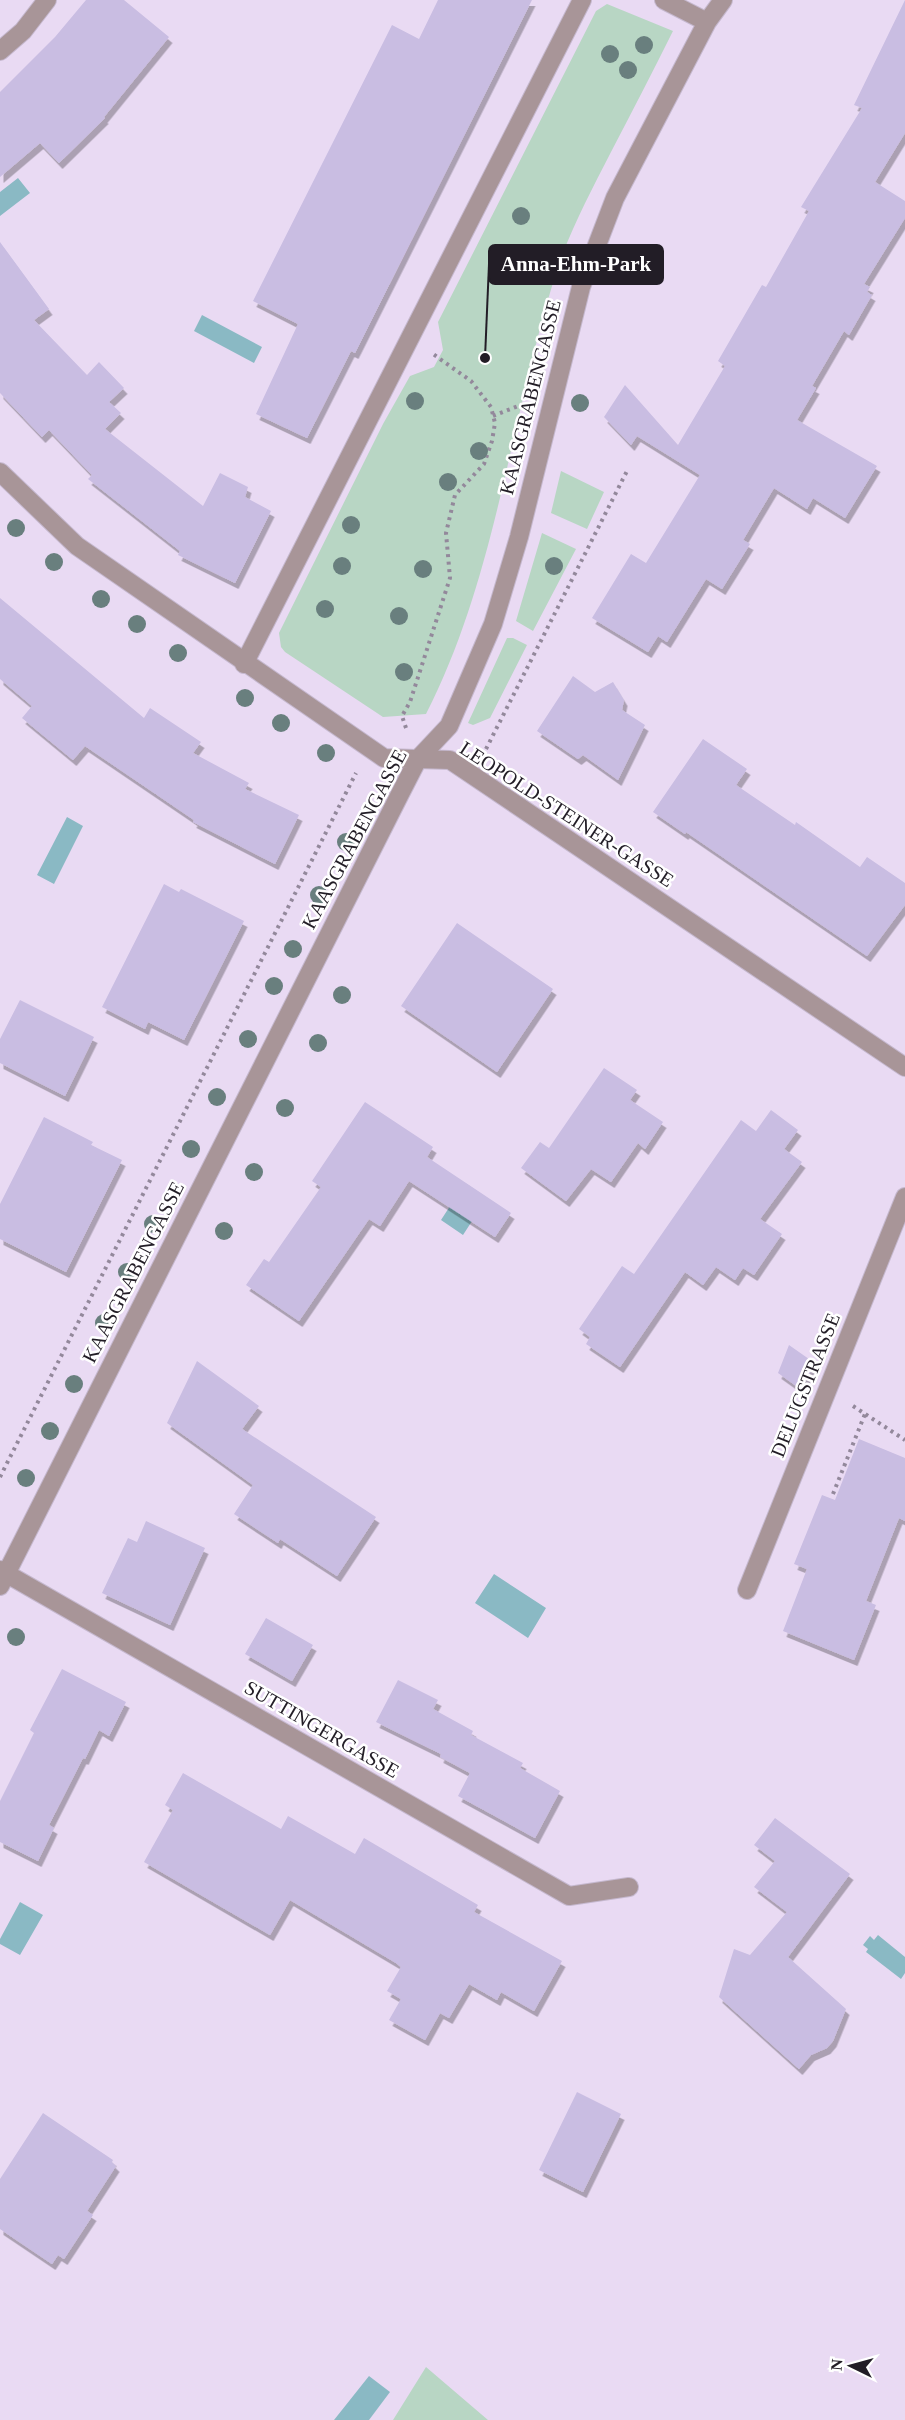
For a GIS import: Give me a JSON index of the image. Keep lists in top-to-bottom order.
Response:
{
  "streets": {
    "street": [
      "KAASGRABENGASSE",
      "LEOPOLD-STEINER-GASSE",
      "DELUGSTRASSE",
      "SUTTINGERGASSE"
    ]
  },
  "crossings": [
    ["KAASGRABENGASSE", "LEOPOLD-STEINER-GASSE"],
    ["KAASGRABENGASSE", "SUTTINGERGASSE"]
  ],
  "places": ["Anna-Ehm-Park"],
  "north": "left"
}
